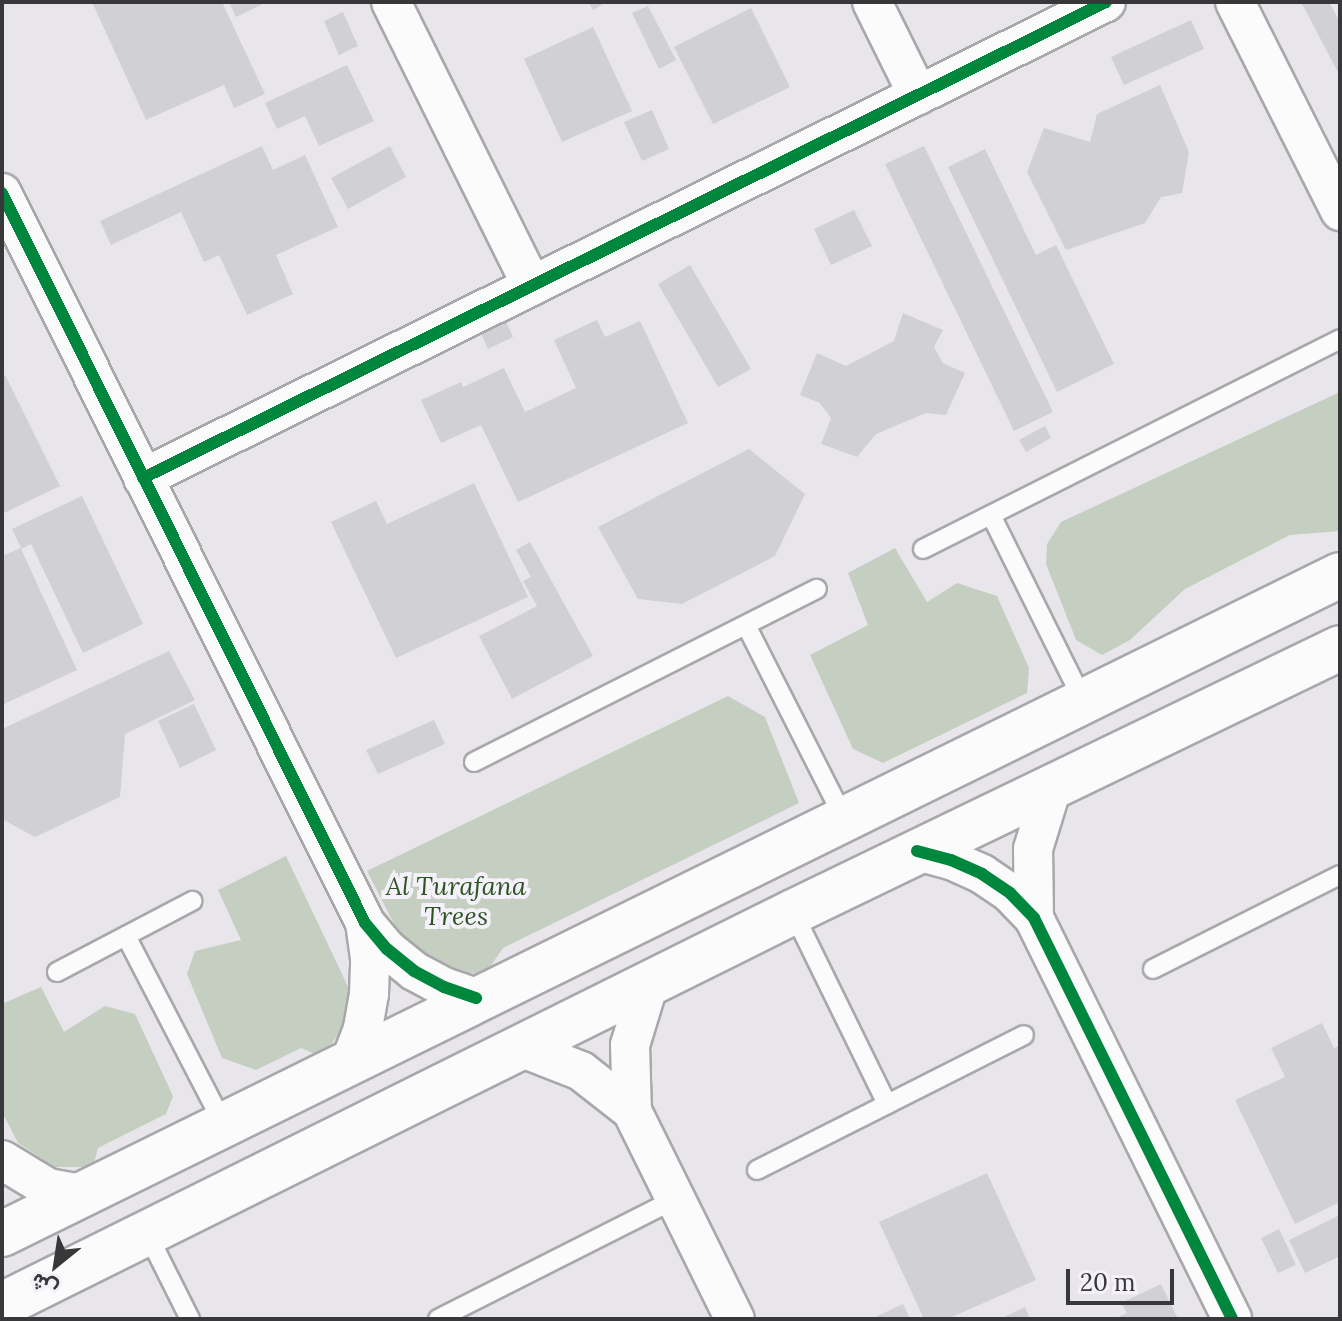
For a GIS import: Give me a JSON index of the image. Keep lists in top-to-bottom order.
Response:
{
  "parks": ["Al Turafana Trees"],
  "scale_bar": "20 m",
  "north": "bottom left"
}
